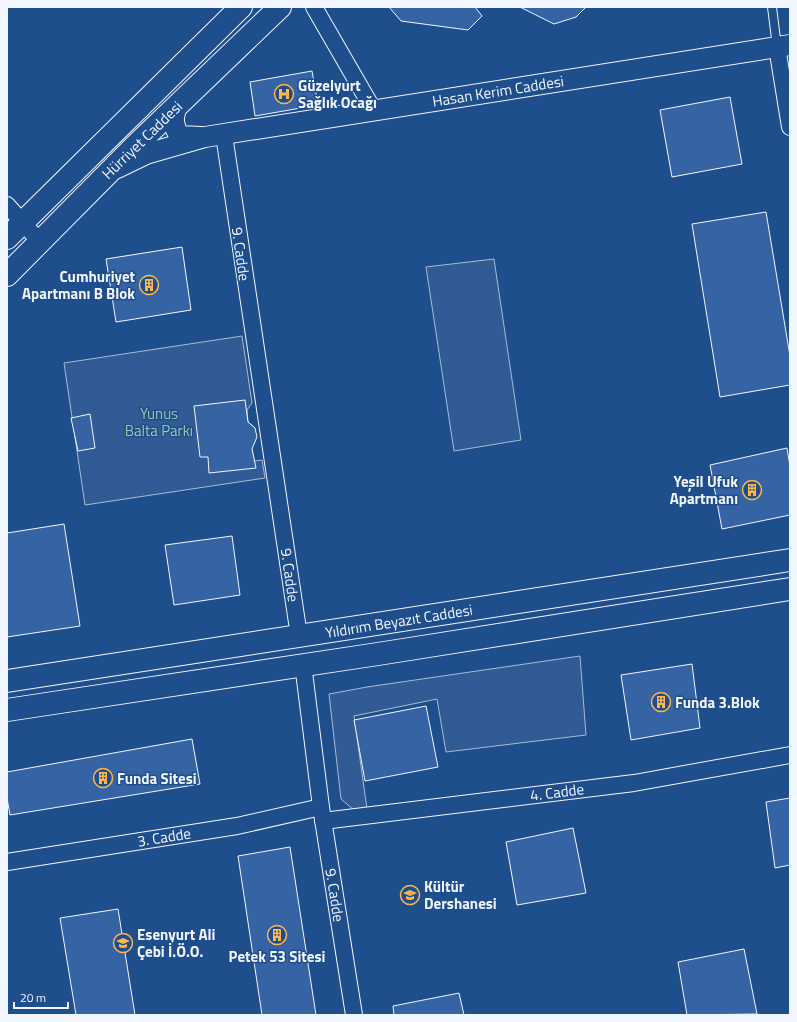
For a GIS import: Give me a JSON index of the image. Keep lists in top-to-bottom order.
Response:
{
  "streets": {
    "main road": ["Hürriyet Caddesi", "9. Cadde", "Yıldırım Beyazıt Caddesi"],
    "street": ["Hasan Kerim Caddesi", "4. Cadde", "3. Cadde"]
  },
  "crossings": [
    ["Hasan Kerim Caddesi", "9. Cadde"],
    ["9. Cadde", "Yıldırım Beyazıt Caddesi"],
    ["9. Cadde", "4. Cadde"],
    ["9. Cadde", "3. Cadde"],
    ["4. Cadde", "3. Cadde"]
  ],
  "parks": ["Yunus Balta Parkı"],
  "places": {
    "hospital": ["Güzelyurt Sağlık Ocağı"],
    "building": [
      "Cumhuriyet Apartmanı B Blok",
      "Yeşil Ufuk Apartmanı",
      "Funda 3.Blok",
      "Funda Sitesi",
      "Petek 53 Sitesi"
    ],
    "school or university": ["Kültür Dershanesi", "Esenyurt Ali Çebi İ.Ö.O."]
  },
  "scale_bar": "20 m"
}
